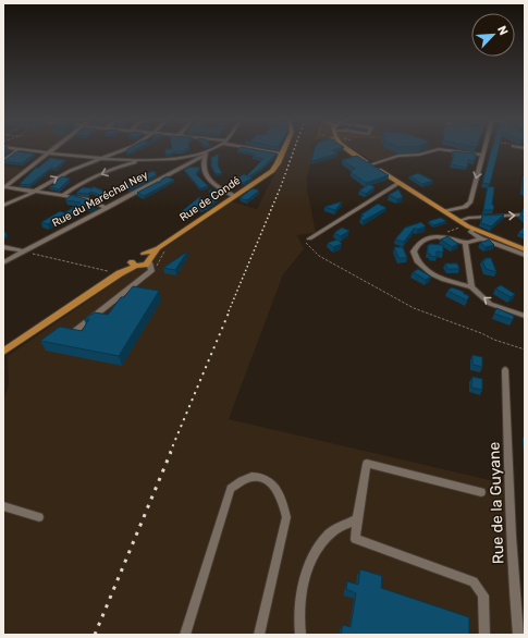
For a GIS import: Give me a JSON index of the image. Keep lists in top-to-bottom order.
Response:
{
  "streets": {
    "main road": ["Rue de Condé"],
    "street": ["Rue du Maréchal Ney", "Rue de la Guyane"]
  },
  "north": "top right"
}
